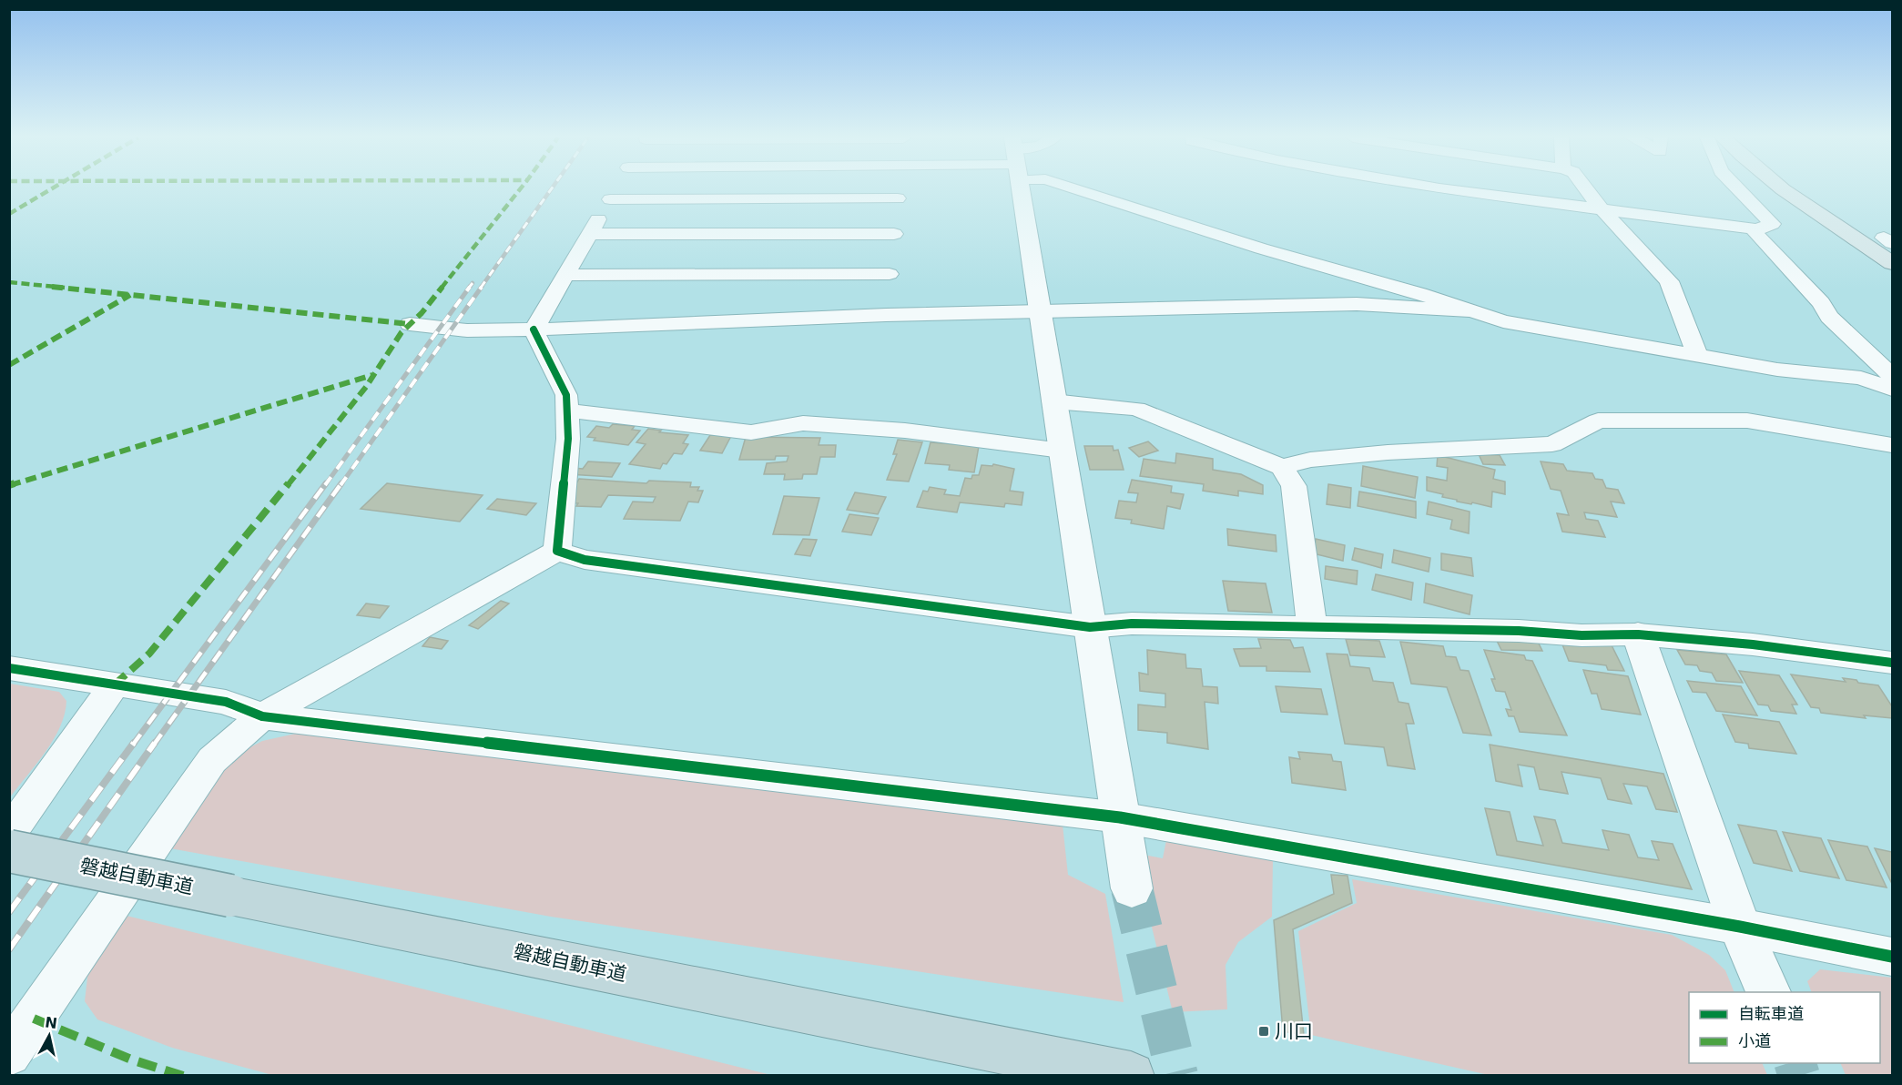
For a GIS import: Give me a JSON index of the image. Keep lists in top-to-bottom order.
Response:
{
  "streets": {
    "highway": ["磐越自動車道"]
  },
  "places": {
    "transit": ["川口"]
  },
  "legend": ["自転車道", "小道"],
  "north": "top"
}
